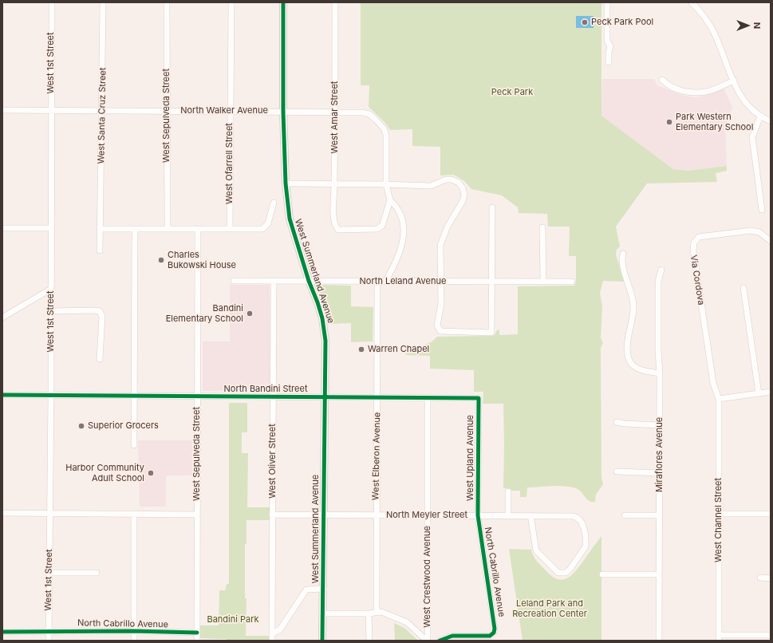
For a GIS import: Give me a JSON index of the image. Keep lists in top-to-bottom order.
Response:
{
  "streets": {
    "main road": ["West Summerland Avenue"],
    "street": [
      "West 1st Street",
      "North Walker Avenue",
      "West Santa Cruz Street",
      "West Sepulveda Street",
      "West Amar Street",
      "West Ofarrell Street",
      "Via Cordova",
      "North Leland Avenue",
      "North Bandini Street",
      "Miraflores Avenue",
      "West Elberon Avenue",
      "West Upland Avenue",
      "West Oliver Street",
      "North Meyler Street",
      "West Channel Street",
      "North Cabrillo Avenue",
      "West Crestwood Avenue"
    ]
  },
  "crossings": [
    ["West 1st Street", "North Walker Avenue"],
    ["West 1st Street", "North Bandini Street"],
    ["West 1st Street", "North Cabrillo Avenue"],
    ["North Walker Avenue", "West Santa Cruz Street"],
    ["North Walker Avenue", "West Sepulveda Street"],
    ["North Walker Avenue", "West Amar Street"],
    ["North Walker Avenue", "West Ofarrell Street"],
    ["North Walker Avenue", "West Summerland Avenue"],
    ["West Sepulveda Street", "North Bandini Street"],
    ["West Sepulveda Street", "North Cabrillo Avenue"],
    ["West Summerland Avenue", "North Leland Avenue"],
    ["West Summerland Avenue", "North Bandini Street"],
    ["West Summerland Avenue", "North Meyler Street"],
    ["Via Cordova", "West Channel Street"],
    ["North Leland Avenue", "West Elberon Avenue"],
    ["North Leland Avenue", "West Oliver Street"],
    ["North Bandini Street", "West Elberon Avenue"],
    ["North Bandini Street", "West Upland Avenue"],
    ["North Bandini Street", "West Oliver Street"],
    ["North Bandini Street", "West Crestwood Avenue"],
    ["West Elberon Avenue", "North Meyler Street"],
    ["West Upland Avenue", "North Meyler Street"],
    ["West Upland Avenue", "North Cabrillo Avenue"],
    ["West Oliver Street", "North Meyler Street"],
    ["North Meyler Street", "North Cabrillo Avenue"],
    ["North Meyler Street", "West Crestwood Avenue"]
  ],
  "parks": ["Peck Park", "Leland Park and Recreation Center", "Bandini Park"],
  "places": [
    "Peck Park Pool",
    "Park Western Elementary School",
    "Charles Bukowski House",
    "Bandini Elementary School",
    "Warren Chapel",
    "Superior Grocers",
    "Harbor Community Adult School"
  ],
  "north": "right"
}
